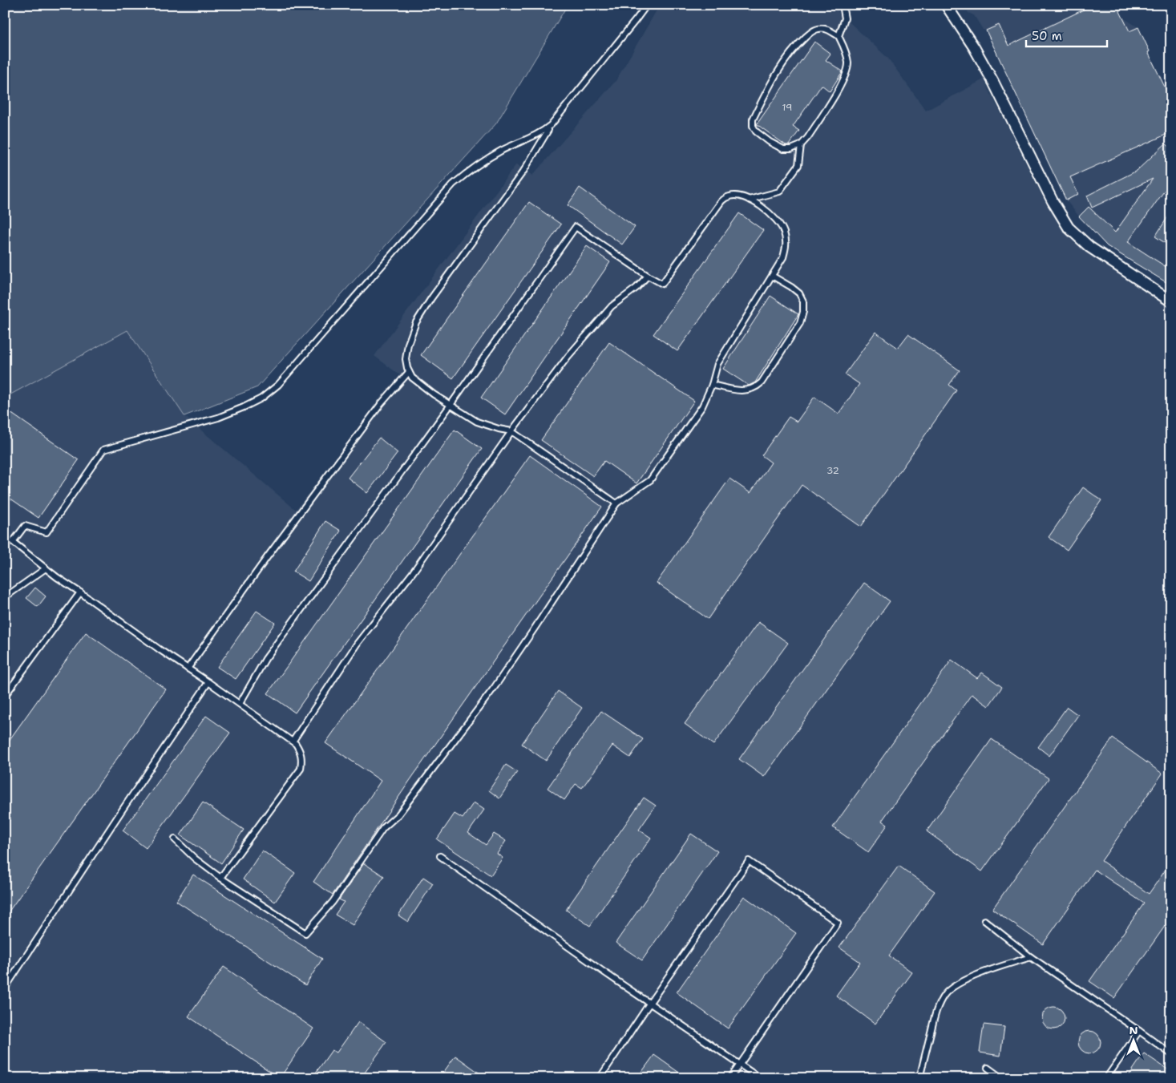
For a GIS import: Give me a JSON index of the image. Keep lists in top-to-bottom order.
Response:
{
  "house_numbers": ["19", "32"],
  "scale_bar": "50 m",
  "north": "top"
}
